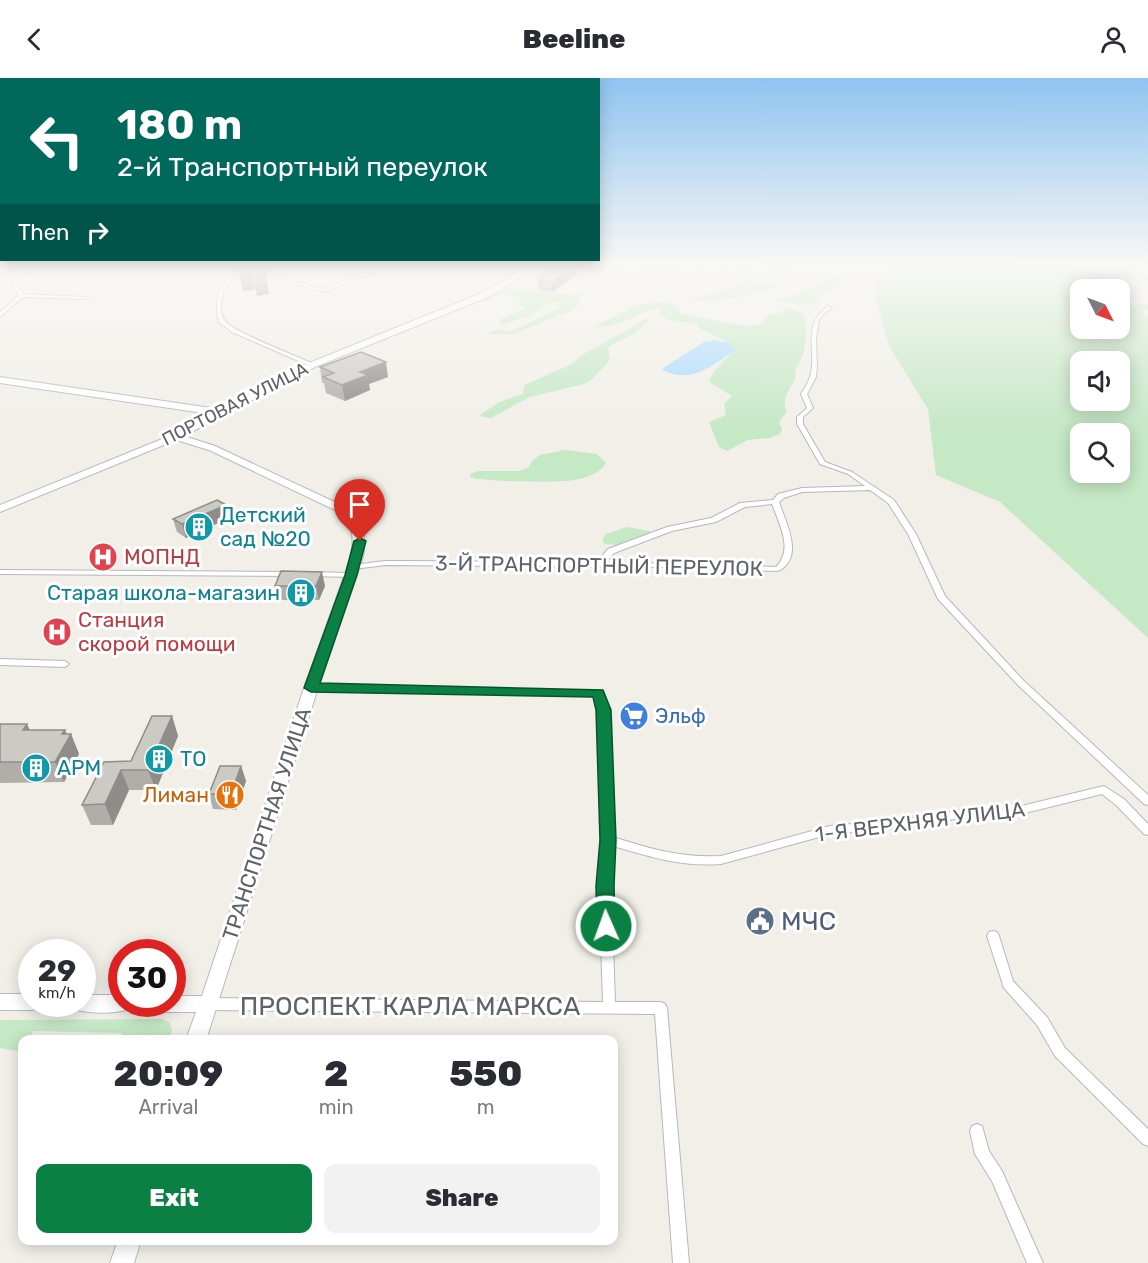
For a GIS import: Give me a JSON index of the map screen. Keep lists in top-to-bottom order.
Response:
{
  "streets": {
    "main road": ["ПОРТОВАЯ УЛИЦА", "ТРАНСПОРТНАЯ УЛИЦА", "ПРОСПЕКТ КАРЛА МАРКСА"],
    "street": ["3-Й ТРАНСПОРТНЫЙ ПЕРЕУЛОК", "1-Я ВЕРХНЯЯ УЛИЦА"]
  },
  "crossings": [
    ["ПОРТОВАЯ УЛИЦА", "ТРАНСПОРТНАЯ УЛИЦА"],
    ["3-Й ТРАНСПОРТНЫЙ ПЕРЕУЛОК", "ТРАНСПОРТНАЯ УЛИЦА"],
    ["ТРАНСПОРТНАЯ УЛИЦА", "ПРОСПЕКТ КАРЛА МАРКСА"]
  ],
  "places": {
    "building": [
      "Детский сад №20",
      "Старая школа-магазин",
      "ТО",
      "АРМ"
    ],
    "hospital": ["МОПНД", "Станция скорой помощи"],
    "supermarket": ["Эльф"],
    "restaurant": ["Лиман"],
    "public building": ["МЧС"]
  },
  "north": "bottom right",
  "page": {
    "header": "Beeline",
    "turn": ["180 m", "2-й Транспортный переулок"],
    "then": "Then",
    "speed": "29 km/h",
    "limit": "30",
    "eta": [
      "20:09",
      "Arrival",
      "2",
      "min",
      "550",
      "m"
    ],
    "buttons": ["Exit", "Share"]
  }
}
